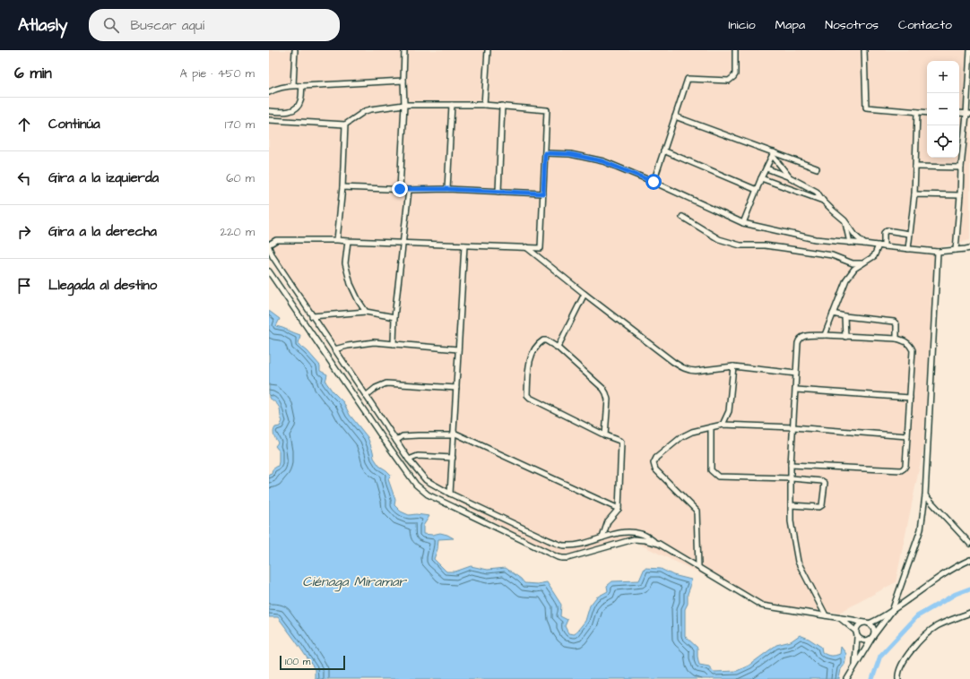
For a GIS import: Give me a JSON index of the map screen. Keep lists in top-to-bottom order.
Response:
{
  "water": ["Ciénaga Miramar"],
  "scale_bar": "100 m",
  "page": {
    "header": "Atlasly",
    "search": "Buscar aquí",
    "nav": [
      "Inicio",
      "Mapa",
      "Nosotros",
      "Contacto"
    ],
    "heading": ["6 min", "A pie · 450 m"],
    "map_buttons": ["+", "−"],
    "list": [
      ["Continúa", "170 m"],
      ["Gira a la izquierda", "60 m"],
      ["Gira a la derecha", "220 m"],
      "Llegada al destino"
    ],
    "scale": "100 m"
  }
}
